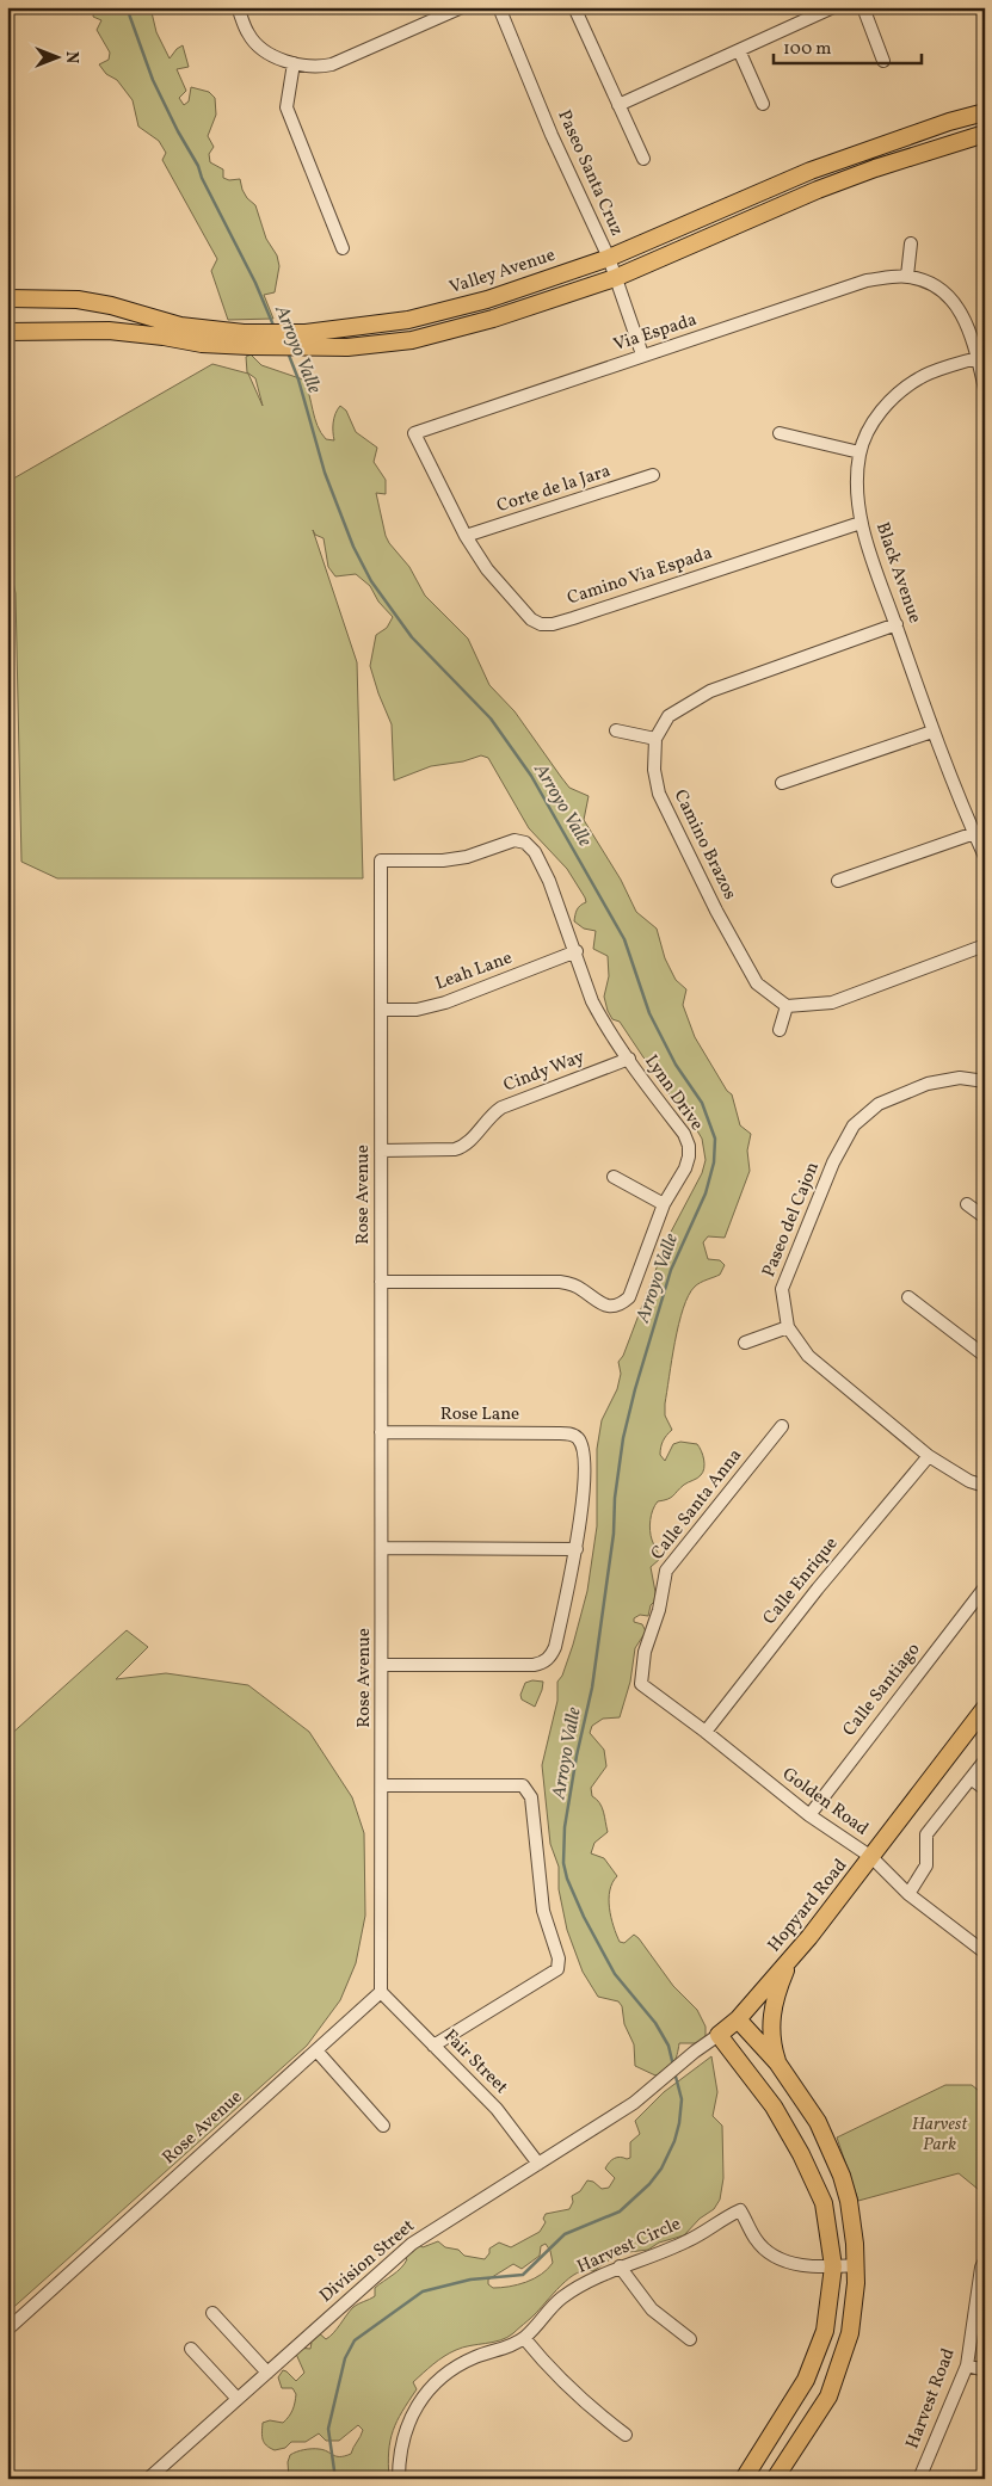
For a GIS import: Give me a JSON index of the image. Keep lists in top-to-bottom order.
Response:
{
  "streets": {
    "main road": ["Valley Avenue", "Hopyard Road"],
    "street": [
      "Paseo Santa Cruz",
      "Via Espada",
      "Corte de la Jara",
      "Black Avenue",
      "Camino Via Espada",
      "Camino Brazos",
      "Leah Lane",
      "Cindy Way",
      "Lynn Drive",
      "Rose Avenue",
      "Paseo del Cajon",
      "Rose Lane",
      "Calle Santa Anna",
      "Calle Enrique",
      "Calle Santiago",
      "Golden Road",
      "Fair Street",
      "Harvest Circle",
      "Division Street",
      "Harvest Road"
    ]
  },
  "crossings": [
    ["Paseo Santa Cruz", "Valley Avenue"],
    ["Paseo Santa Cruz", "Via Espada"],
    ["Via Espada", "Corte de la Jara"],
    ["Via Espada", "Black Avenue"],
    ["Via Espada", "Camino Via Espada"],
    ["Corte de la Jara", "Camino Via Espada"],
    ["Black Avenue", "Camino Via Espada"],
    ["Black Avenue", "Camino Brazos"],
    ["Leah Lane", "Lynn Drive"],
    ["Leah Lane", "Rose Avenue"],
    ["Cindy Way", "Lynn Drive"],
    ["Cindy Way", "Rose Avenue"],
    ["Lynn Drive", "Rose Avenue"],
    ["Rose Avenue", "Rose Lane"],
    ["Rose Avenue", "Fair Street"],
    ["Paseo del Cajon", "Calle Enrique"],
    ["Calle Santa Anna", "Golden Road"],
    ["Calle Enrique", "Golden Road"],
    ["Calle Santiago", "Golden Road"],
    ["Golden Road", "Hopyard Road"],
    ["Hopyard Road", "Division Street"],
    ["Fair Street", "Division Street"]
  ],
  "water": ["Arroyo Valle"],
  "parks": ["Harvest Park"],
  "scale_bar": "100 m",
  "north": "right"
}
